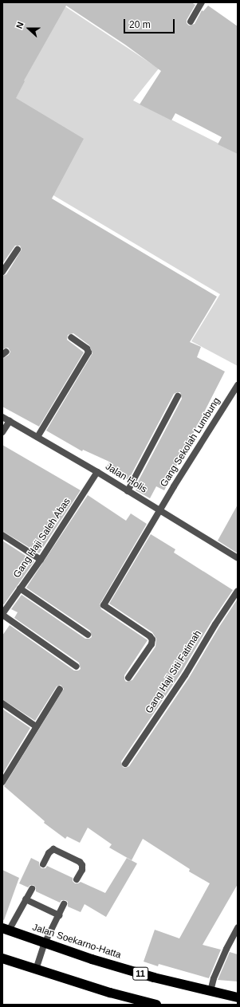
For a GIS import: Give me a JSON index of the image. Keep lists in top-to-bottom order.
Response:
{
  "streets": {
    "highway": ["Jalan Soekarno-Hatta", "11"],
    "street": [
      "Gang Sekolah Lumbung",
      "Jalan Holis",
      "Gang Haji Saleh Abas",
      "Gang Haji Siti Fatimah"
    ]
  },
  "crossings": [
    ["Gang Sekolah Lumbung", "Jalan Holis"],
    ["Jalan Holis", "Gang Haji Saleh Abas"]
  ],
  "scale_bar": "20 m",
  "north": "left"
}
